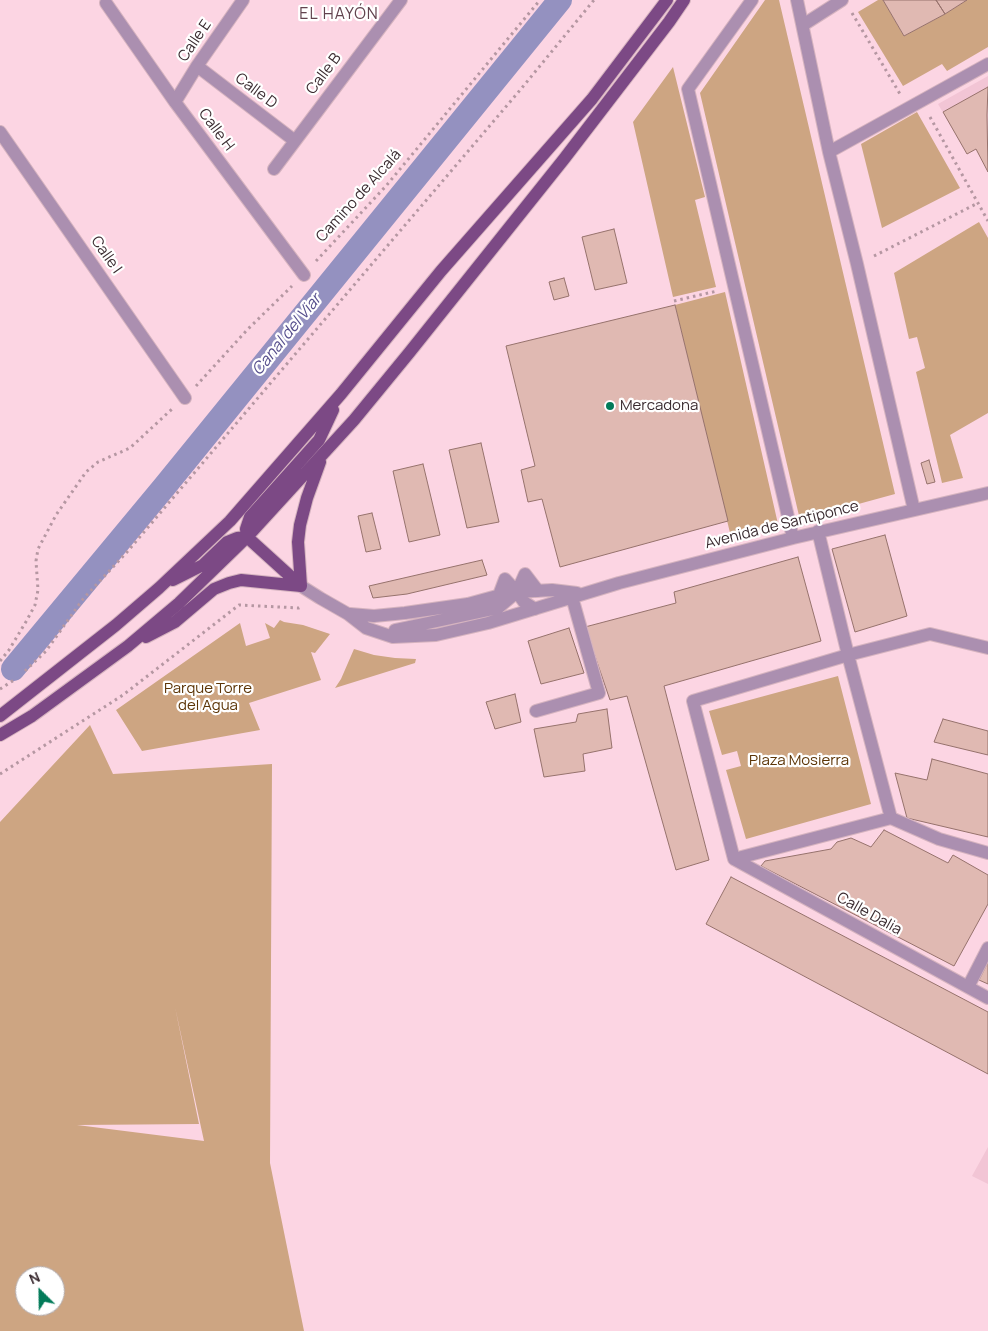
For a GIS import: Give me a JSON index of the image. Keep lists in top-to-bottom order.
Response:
{
  "streets": {
    "street": [
      "Calle E",
      "Calle B",
      "Calle D",
      "Calle H",
      "Calle I",
      "Avenida de Santiponce",
      "Calle Dalia"
    ],
    "path": ["Camino de Alcalá"]
  },
  "crossings": [
    ["Calle E", "Calle D"],
    ["Calle E", "Calle H"],
    ["Calle B", "Calle D"],
    ["Calle H", "Camino de Alcalá"],
    ["Camino de Alcalá", "Calle I"]
  ],
  "districts": ["EL HAYÓN"],
  "water": ["Canal del Viar"],
  "parks": ["Parque Torre del Agua", "Plaza Mosierra"],
  "places": ["Mercadona"],
  "north": "top left"
}
